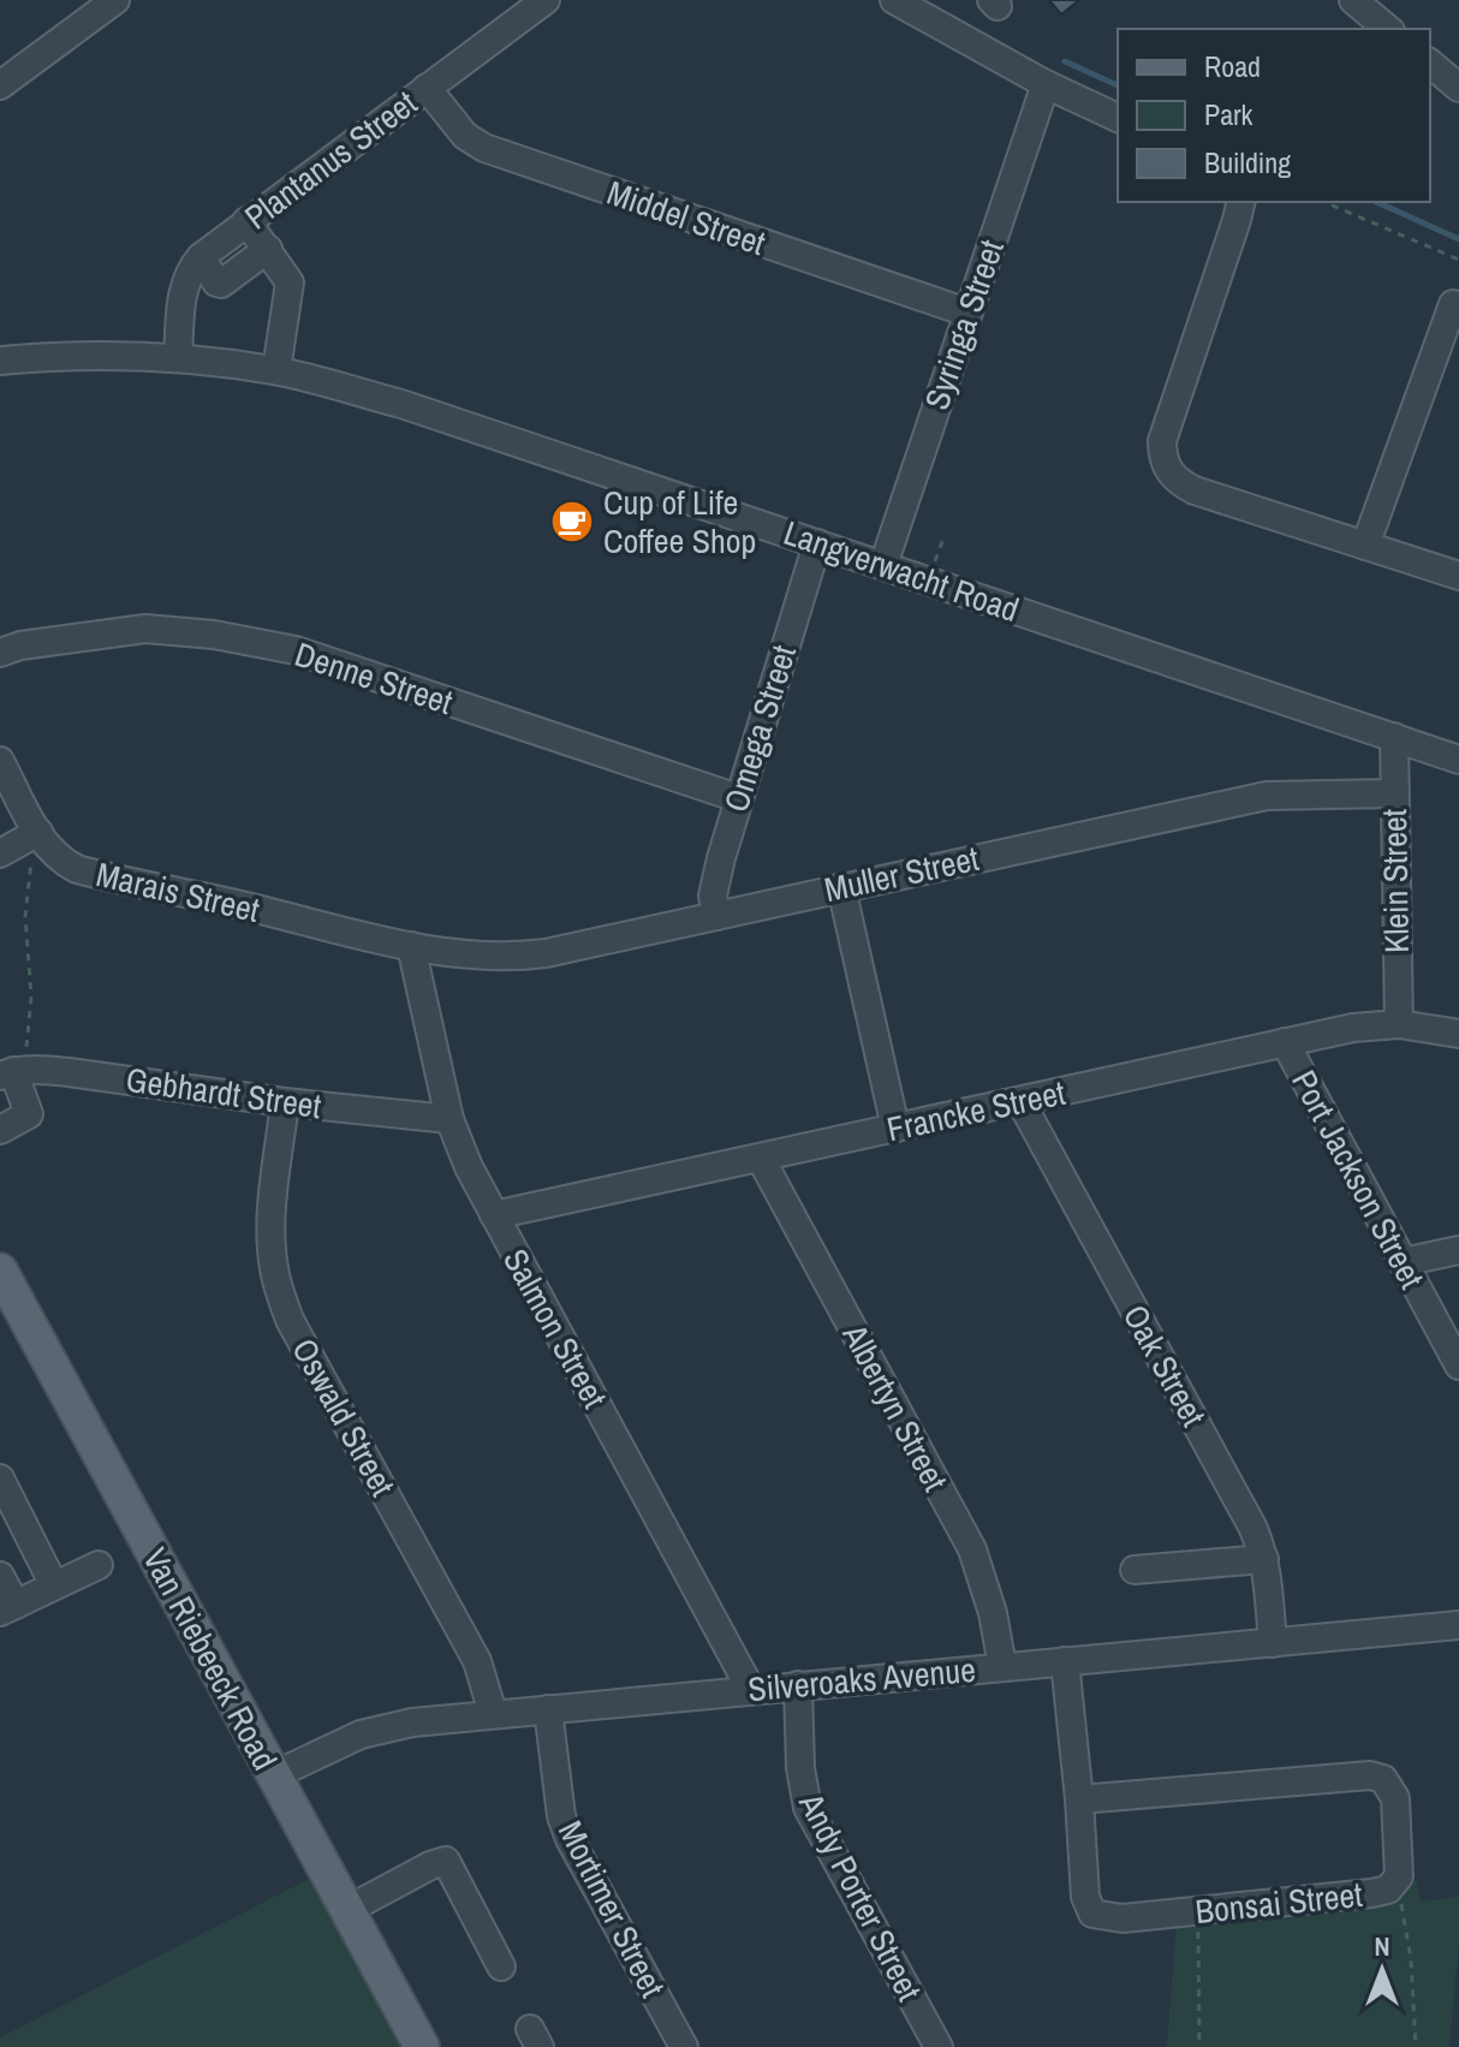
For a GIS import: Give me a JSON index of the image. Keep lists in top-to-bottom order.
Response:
{
  "streets": {
    "main road": ["Van Riebeeck Road"],
    "street": [
      "Plantanus Street",
      "Middel Street",
      "Syringa Street",
      "Langverwacht Road",
      "Denne Street",
      "Omega Street",
      "Muller Street",
      "Klein Street",
      "Marais Street",
      "Gebhardt Street",
      "Francke Street",
      "Port Jackson Street",
      "Salmon Street",
      "Oak Street",
      "Albertyn Street",
      "Oswald Street",
      "Silveroaks Avenue",
      "Andy Porter Street",
      "Bonsai Street",
      "Mortimer Street"
    ]
  },
  "crossings": [
    ["Plantanus Street", "Middel Street"],
    ["Plantanus Street", "Langverwacht Road"],
    ["Middel Street", "Syringa Street"],
    ["Syringa Street", "Langverwacht Road"],
    ["Langverwacht Road", "Omega Street"],
    ["Langverwacht Road", "Klein Street"],
    ["Denne Street", "Omega Street"],
    ["Omega Street", "Muller Street"],
    ["Muller Street", "Klein Street"],
    ["Muller Street", "Marais Street"],
    ["Muller Street", "Salmon Street"],
    ["Klein Street", "Francke Street"],
    ["Marais Street", "Salmon Street"],
    ["Gebhardt Street", "Salmon Street"],
    ["Gebhardt Street", "Oswald Street"],
    ["Francke Street", "Port Jackson Street"],
    ["Francke Street", "Salmon Street"],
    ["Francke Street", "Oak Street"],
    ["Francke Street", "Albertyn Street"],
    ["Salmon Street", "Silveroaks Avenue"],
    ["Oak Street", "Silveroaks Avenue"],
    ["Albertyn Street", "Silveroaks Avenue"],
    ["Oswald Street", "Silveroaks Avenue"],
    ["Van Riebeeck Road", "Silveroaks Avenue"],
    ["Silveroaks Avenue", "Andy Porter Street"],
    ["Silveroaks Avenue", "Bonsai Street"],
    ["Silveroaks Avenue", "Mortimer Street"]
  ],
  "places": {
    "cafe": ["Cup of Life Coffee Shop"]
  },
  "legend": ["Road", "Park", "Building"],
  "north": "top"
}
